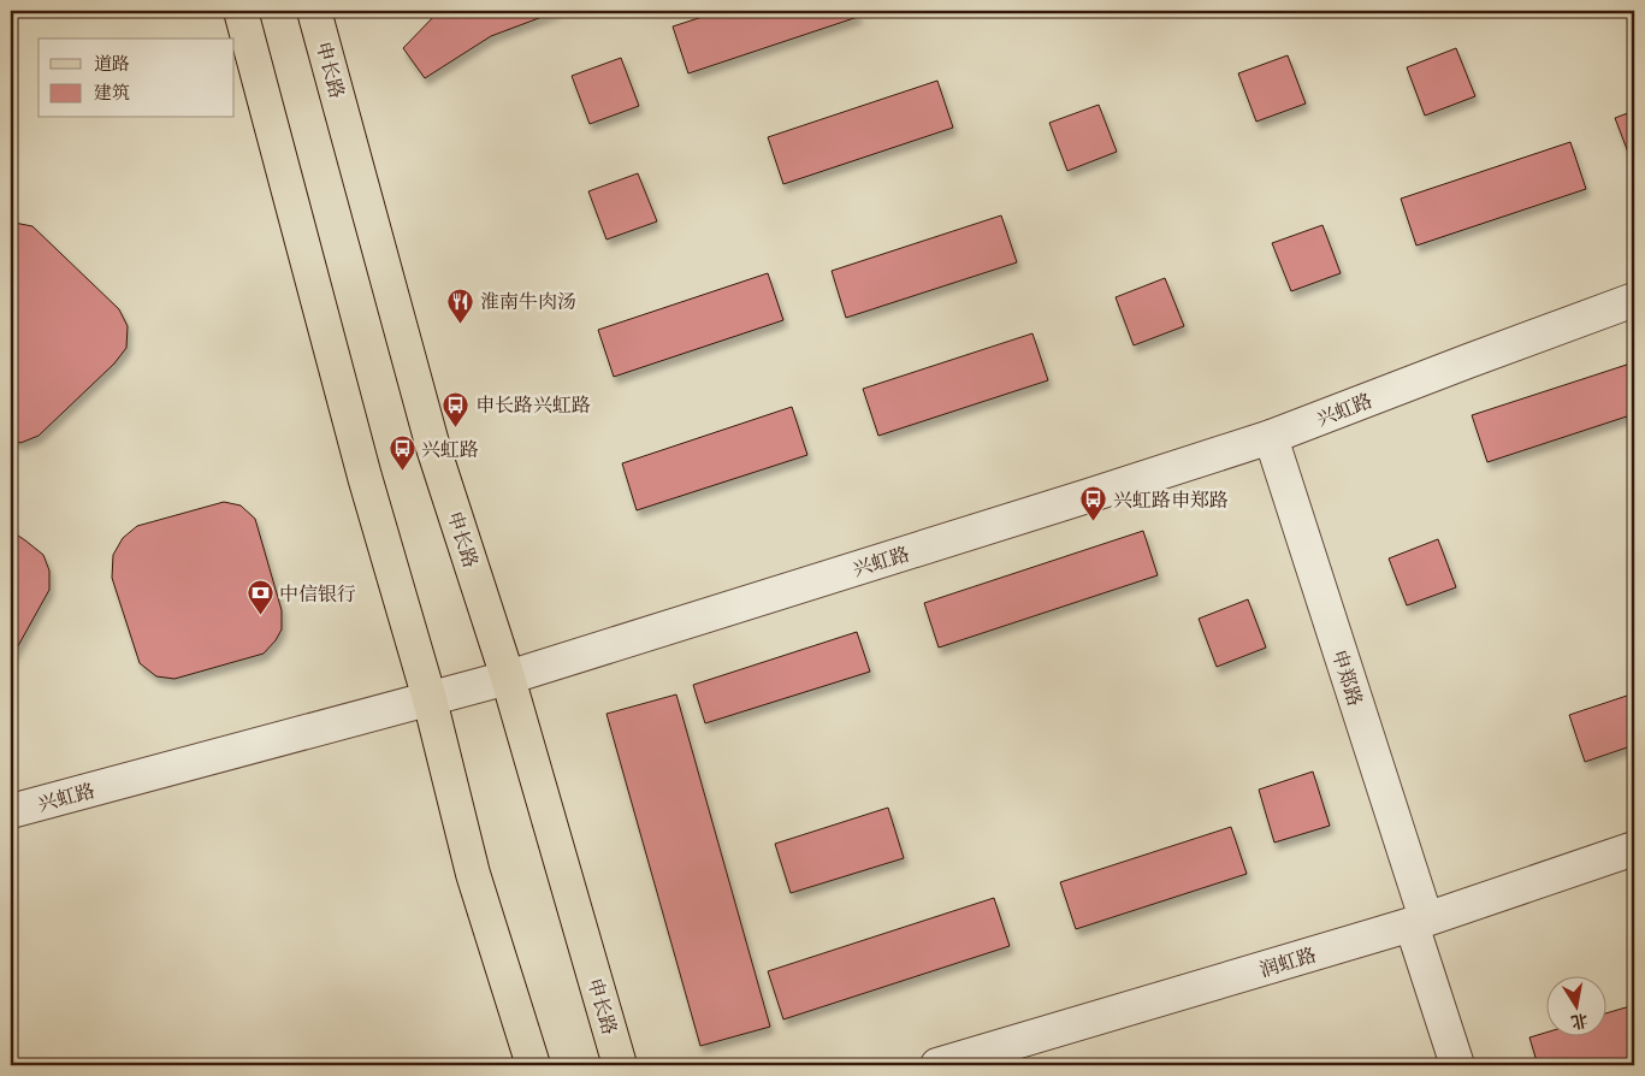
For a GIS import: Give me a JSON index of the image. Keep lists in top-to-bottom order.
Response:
{
  "streets": {
    "main road": ["申长路"],
    "street": ["兴虹路", "申郑路", "润虹路"]
  },
  "crossings": [
    ["申长路", "兴虹路"],
    ["兴虹路", "申郑路"],
    ["申郑路", "润虹路"]
  ],
  "places": {
    "restaurant": ["淮南牛肉汤"],
    "bus stop": ["申长路兴虹路", "兴虹路", "兴虹路申郑路"],
    "bank": ["中信银行"]
  },
  "legend": ["道路", "建筑"],
  "north": "bottom"
}
